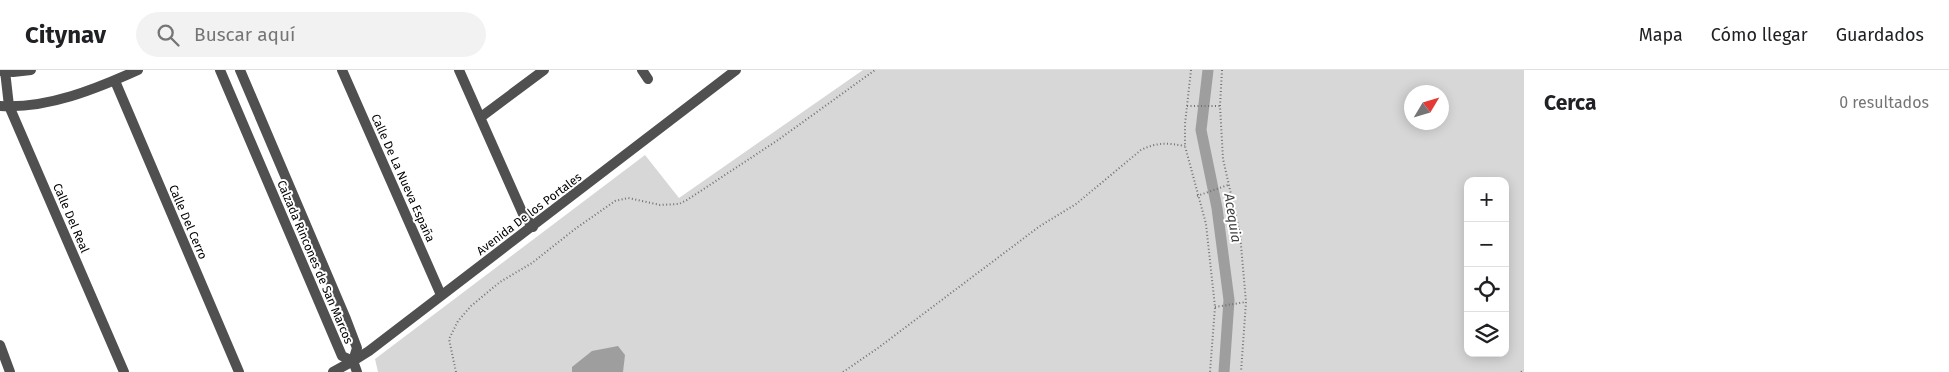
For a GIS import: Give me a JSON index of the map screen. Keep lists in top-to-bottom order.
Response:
{
  "streets": {
    "street": [
      "Calle De La Nueva España",
      "Avenida De los Portales",
      "Calle Del Real",
      "Calle Del Cerro",
      "Calzada Rincones de San Marcos"
    ]
  },
  "crossings": [
    ["Calle De La Nueva España", "Avenida De los Portales"],
    ["Avenida De los Portales", "Calzada Rincones de San Marcos"]
  ],
  "water": ["Acequia"],
  "north": "top right",
  "page": {
    "header": "Citynav",
    "search": "Buscar aquí",
    "nav": ["Mapa", "Cómo llegar", "Guardados"],
    "heading": ["Cerca", "0 resultados"],
    "map_buttons": ["+", "−"]
  }
}
